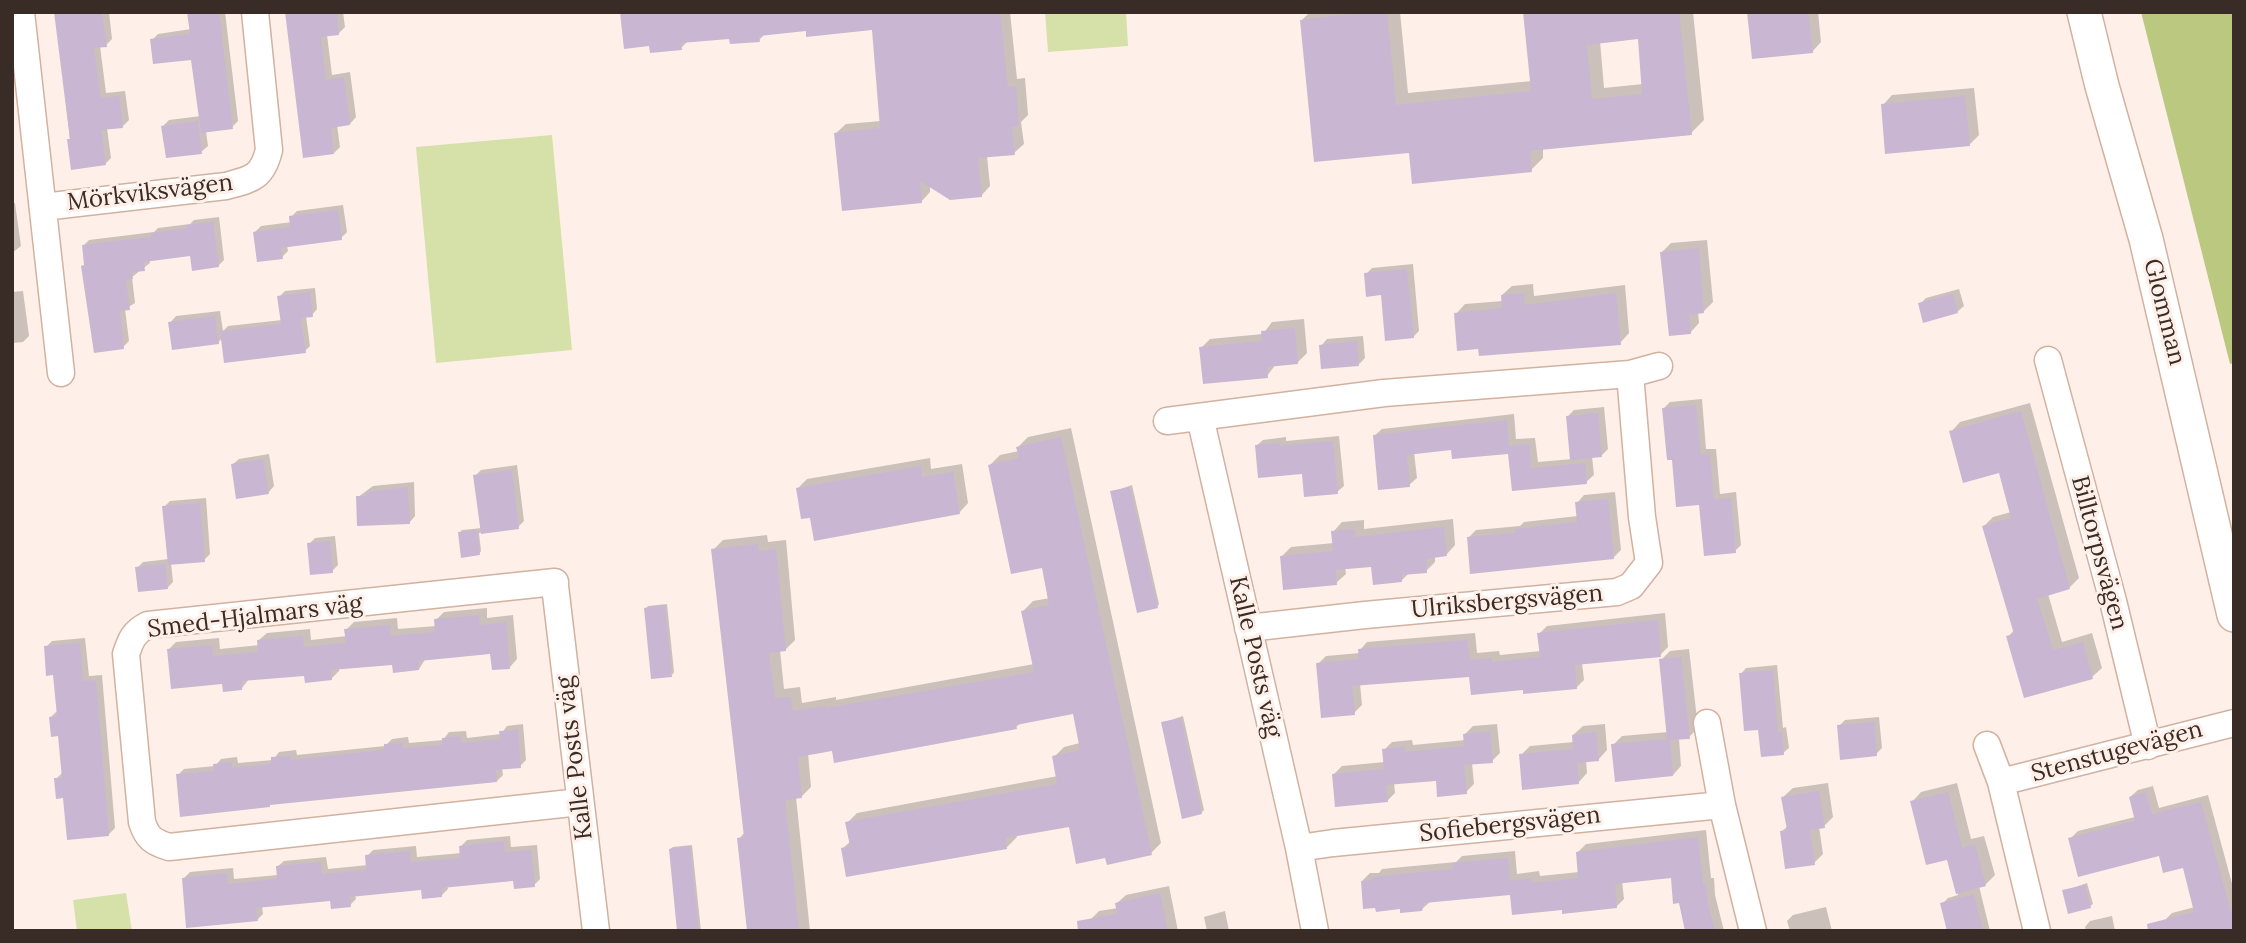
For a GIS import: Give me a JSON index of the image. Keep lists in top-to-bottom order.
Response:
{
  "streets": {
    "street": [
      "Mörkviksvägen",
      "Glomman",
      "Billtorpsvägen",
      "Ulriksbergsvägen",
      "Smed-Hjalmars väg",
      "Kalle Posts väg",
      "Stenstugevägen",
      "Sofiebergsvägen"
    ]
  },
  "crossings": [
    ["Billtorpsvägen", "Stenstugevägen"],
    ["Ulriksbergsvägen", "Kalle Posts väg"],
    ["Smed-Hjalmars väg", "Kalle Posts väg"],
    ["Kalle Posts väg", "Sofiebergsvägen"]
  ]
}
